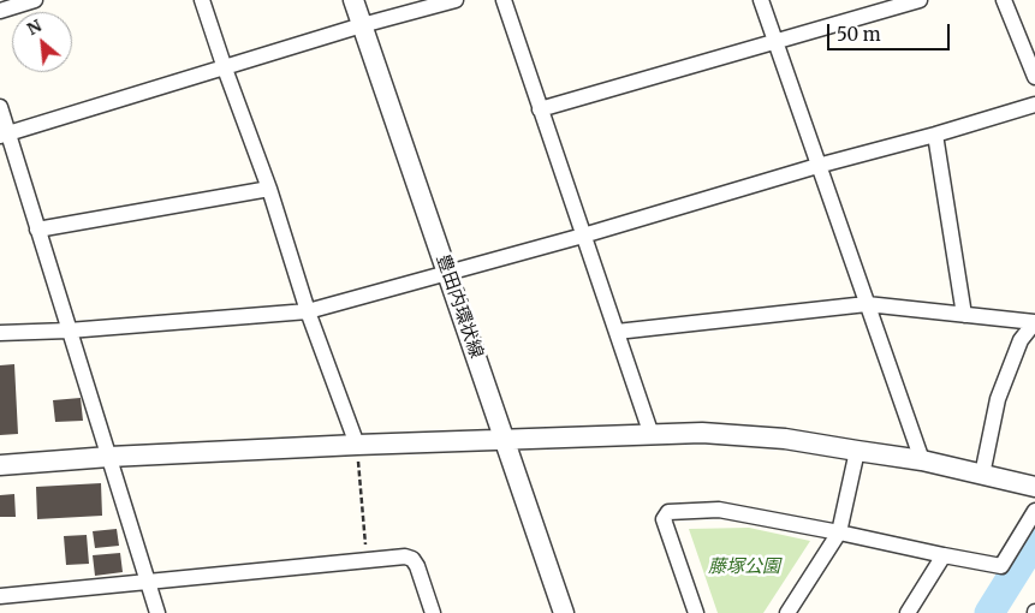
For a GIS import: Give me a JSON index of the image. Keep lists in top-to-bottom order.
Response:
{
  "streets": {
    "street": ["豊田内環状線"]
  },
  "parks": ["藤塚公園"],
  "scale_bar": "50 m",
  "north": "top left"
}
